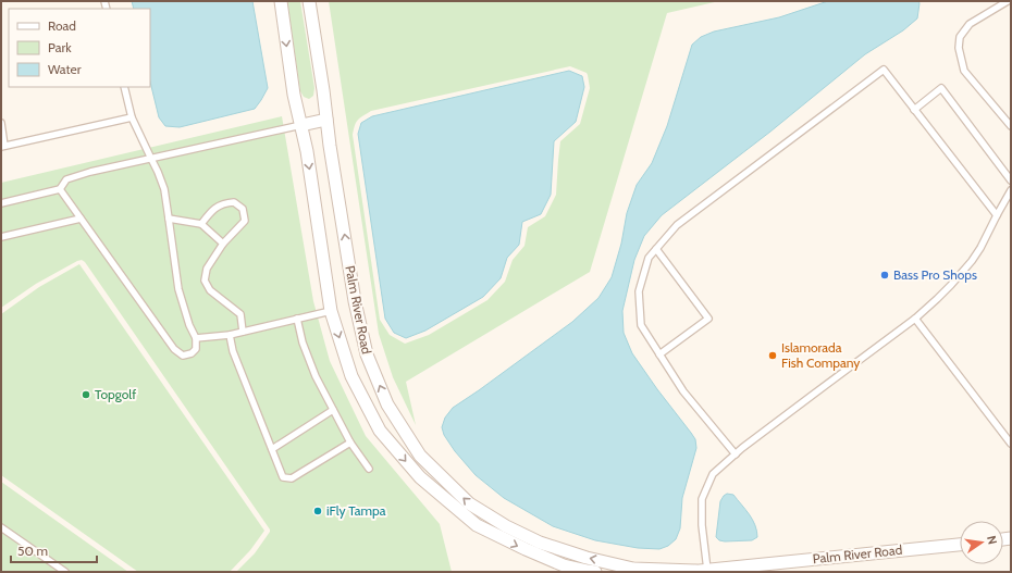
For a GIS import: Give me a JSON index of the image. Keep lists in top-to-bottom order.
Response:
{
  "streets": {
    "street": ["Palm River Road"]
  },
  "places": [
    "Bass Pro Shops",
    "Islamorada Fish Company",
    "Topgolf",
    "iFly Tampa"
  ],
  "legend": ["Road", "Park", "Water"],
  "scale_bar": "50 m",
  "north": "right"
}
